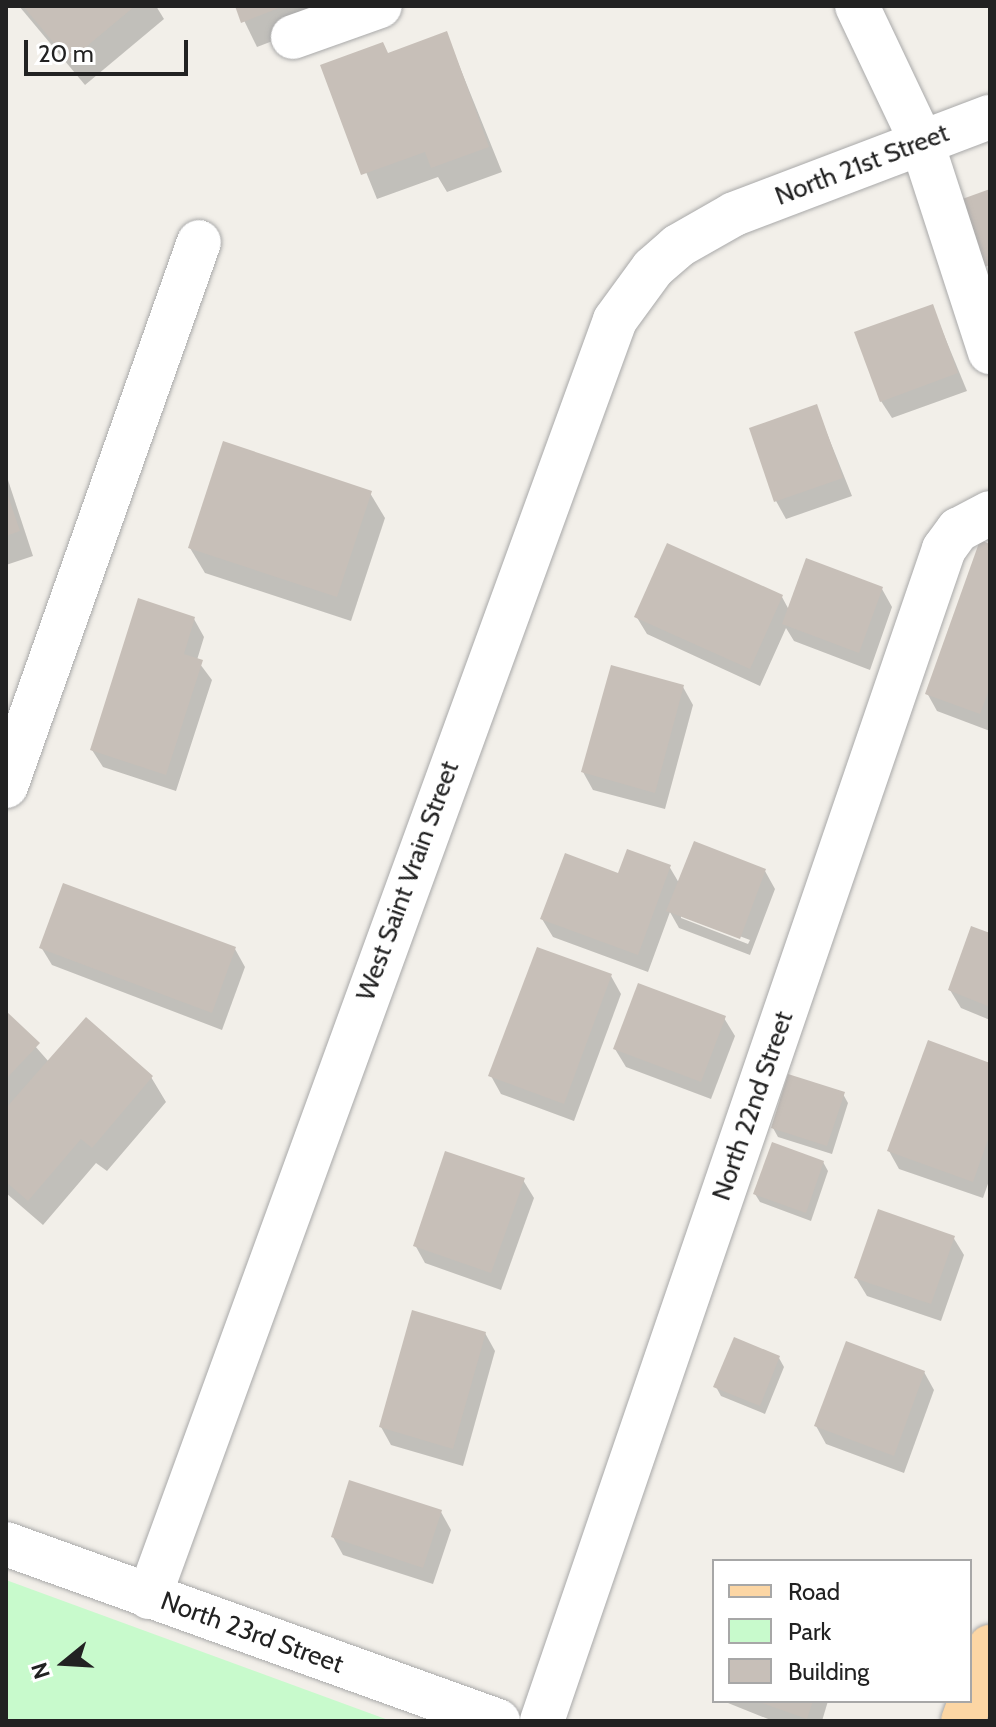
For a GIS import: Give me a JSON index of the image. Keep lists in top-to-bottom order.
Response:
{
  "streets": {
    "street": [
      "North 21st Street",
      "West Saint Vrain Street",
      "North 22nd Street",
      "North 23rd Street"
    ]
  },
  "crossings": [
    ["North 21st Street", "West Saint Vrain Street"],
    ["West Saint Vrain Street", "North 23rd Street"]
  ],
  "legend": ["Road", "Park", "Building"],
  "scale_bar": "20 m",
  "north": "left"
}
